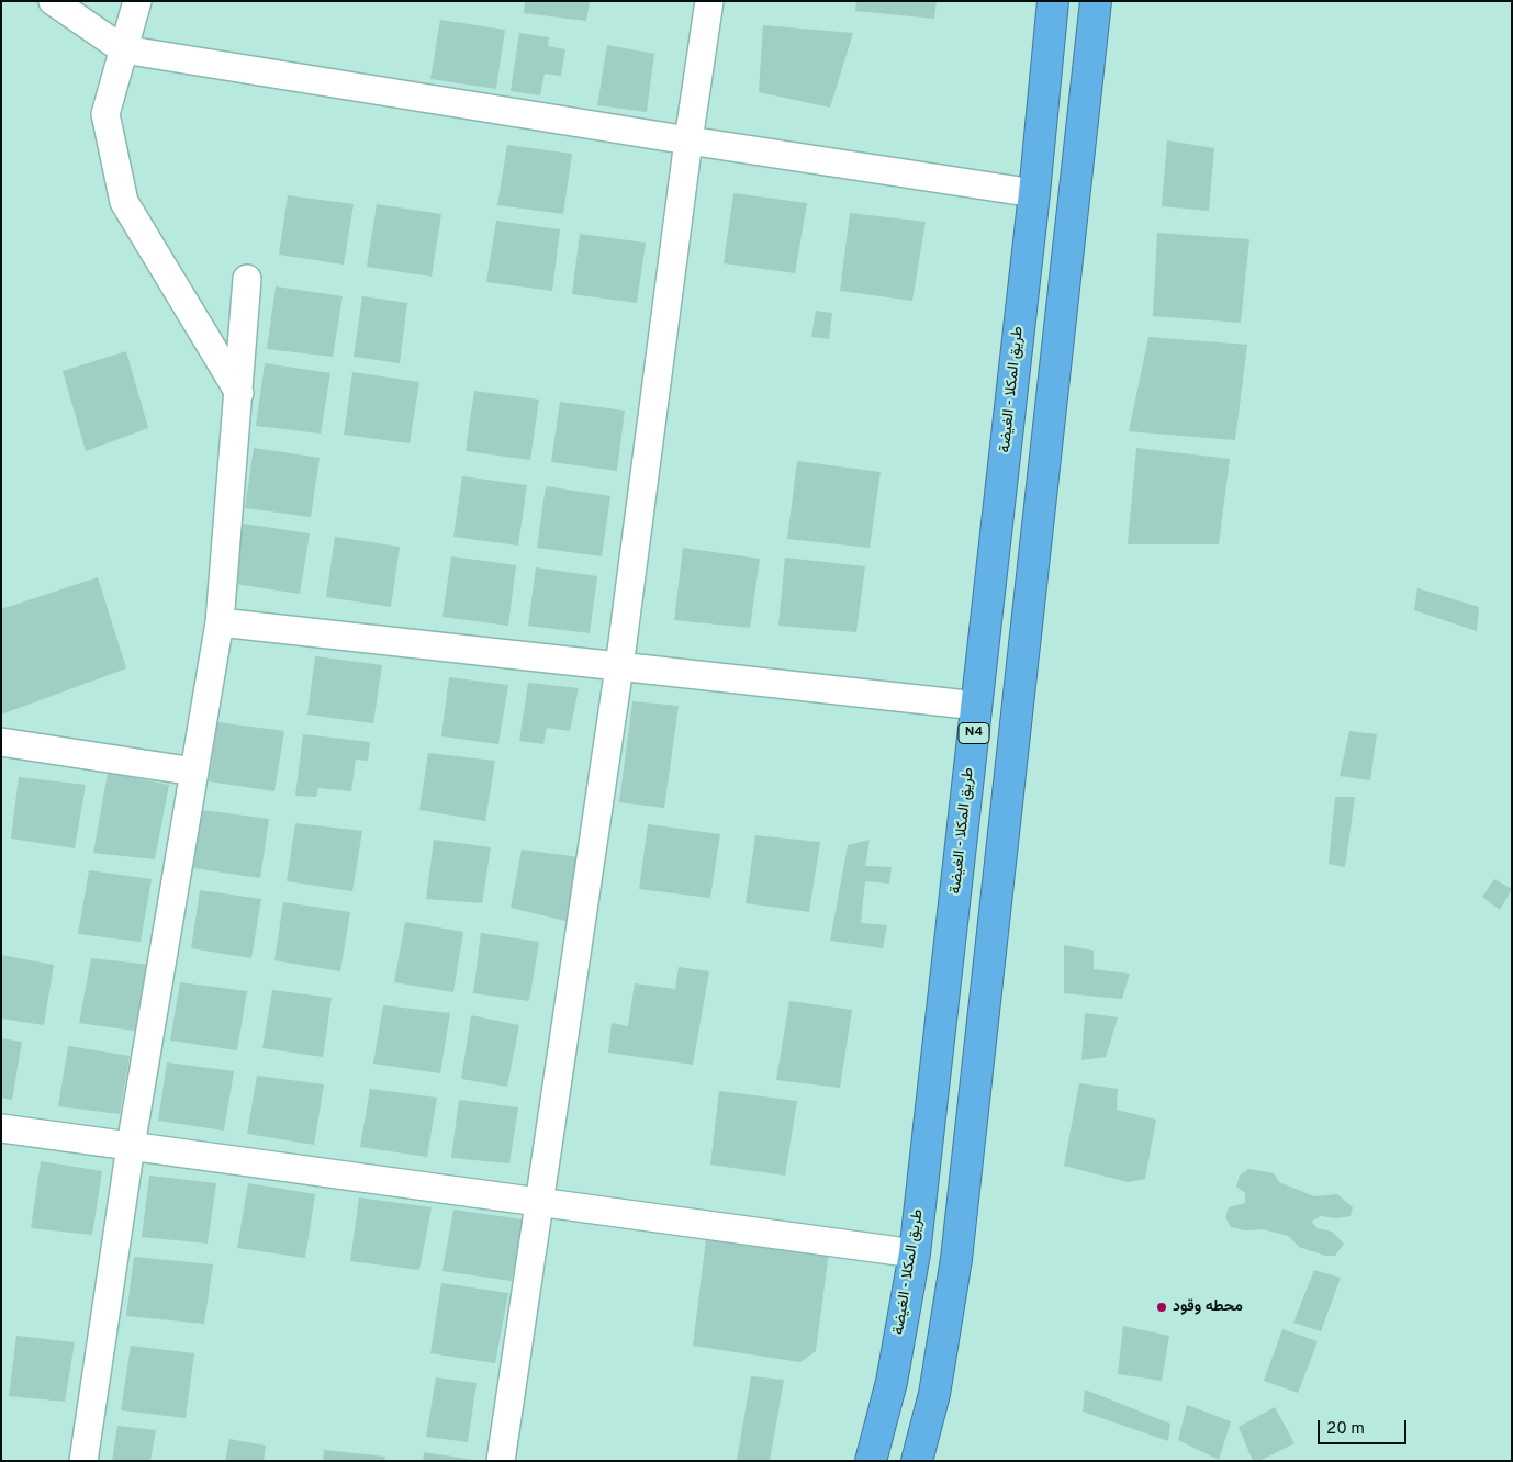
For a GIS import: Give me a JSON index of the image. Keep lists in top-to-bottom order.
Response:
{
  "streets": {
    "highway": ["طريق المكلا - الغيضة", "N4"]
  },
  "places": ["محطه وقود"],
  "scale_bar": "20 m"
}
